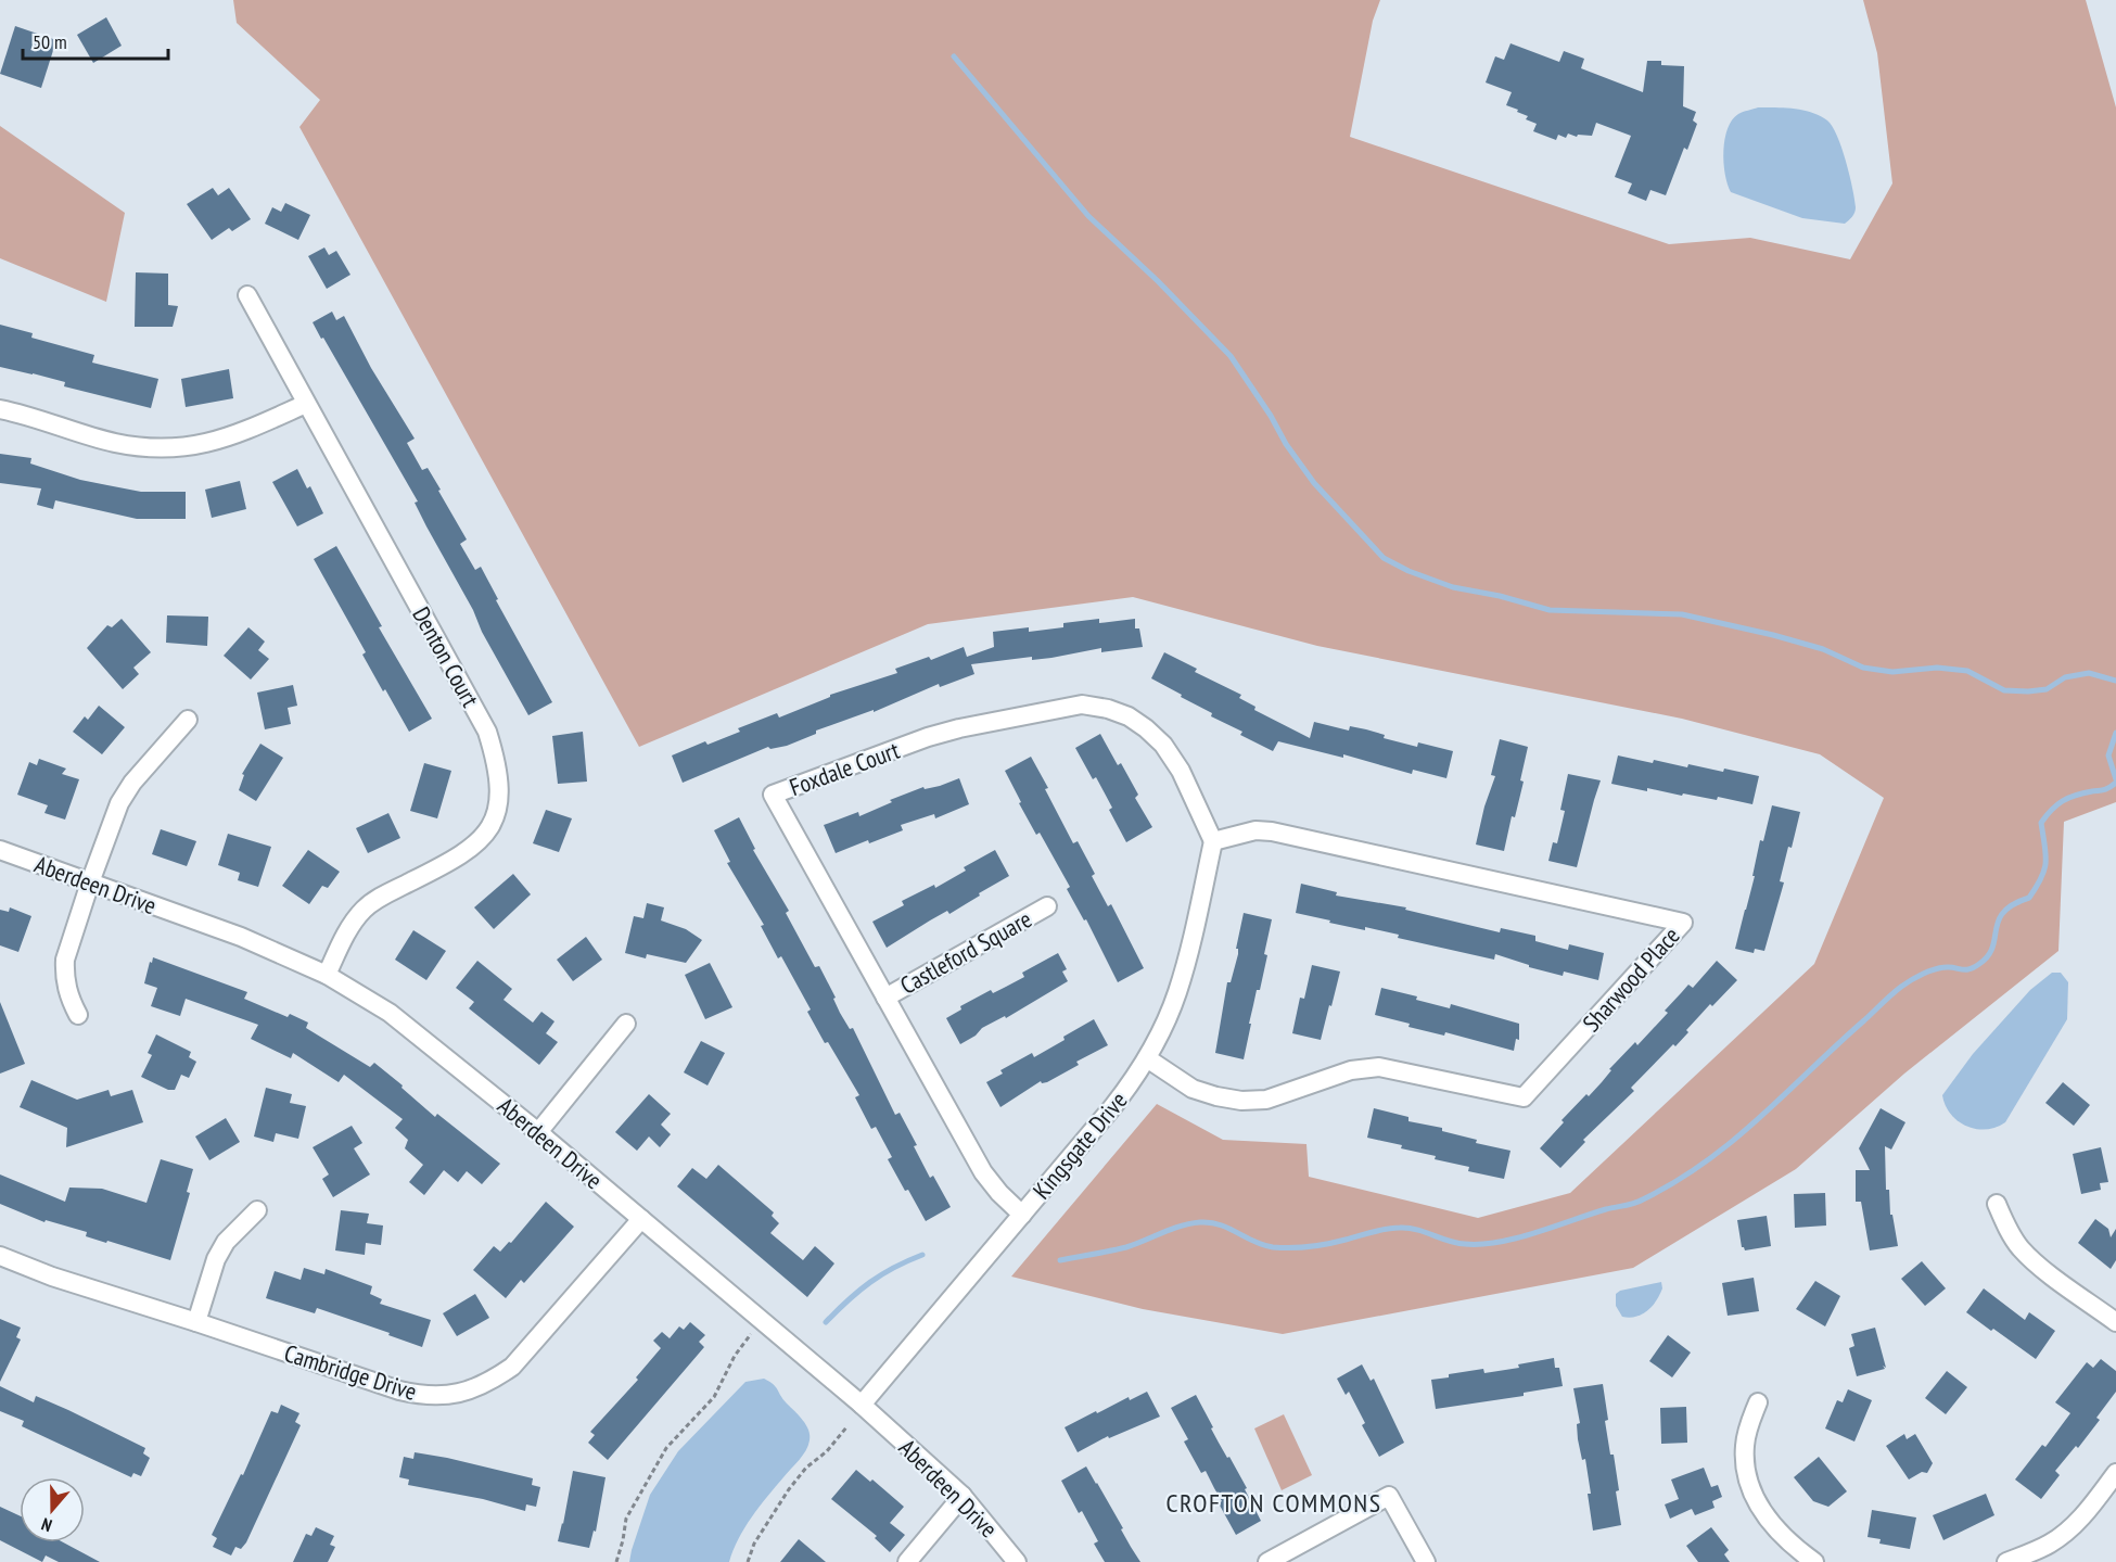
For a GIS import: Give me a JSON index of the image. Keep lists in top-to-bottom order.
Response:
{
  "streets": {
    "street": [
      "Denton Court",
      "Foxdale Court",
      "Aberdeen Drive",
      "Castleford Square",
      "Sharwood Place",
      "Kingsgate Drive",
      "Cambridge Drive"
    ]
  },
  "crossings": [
    ["Denton Court", "Aberdeen Drive"],
    ["Foxdale Court", "Castleford Square"],
    ["Foxdale Court", "Sharwood Place"],
    ["Foxdale Court", "Kingsgate Drive"],
    ["Aberdeen Drive", "Kingsgate Drive"],
    ["Aberdeen Drive", "Cambridge Drive"],
    ["Sharwood Place", "Kingsgate Drive"]
  ],
  "districts": ["CROFTON COMMONS"],
  "scale_bar": "50 m",
  "north": "bottom"
}
